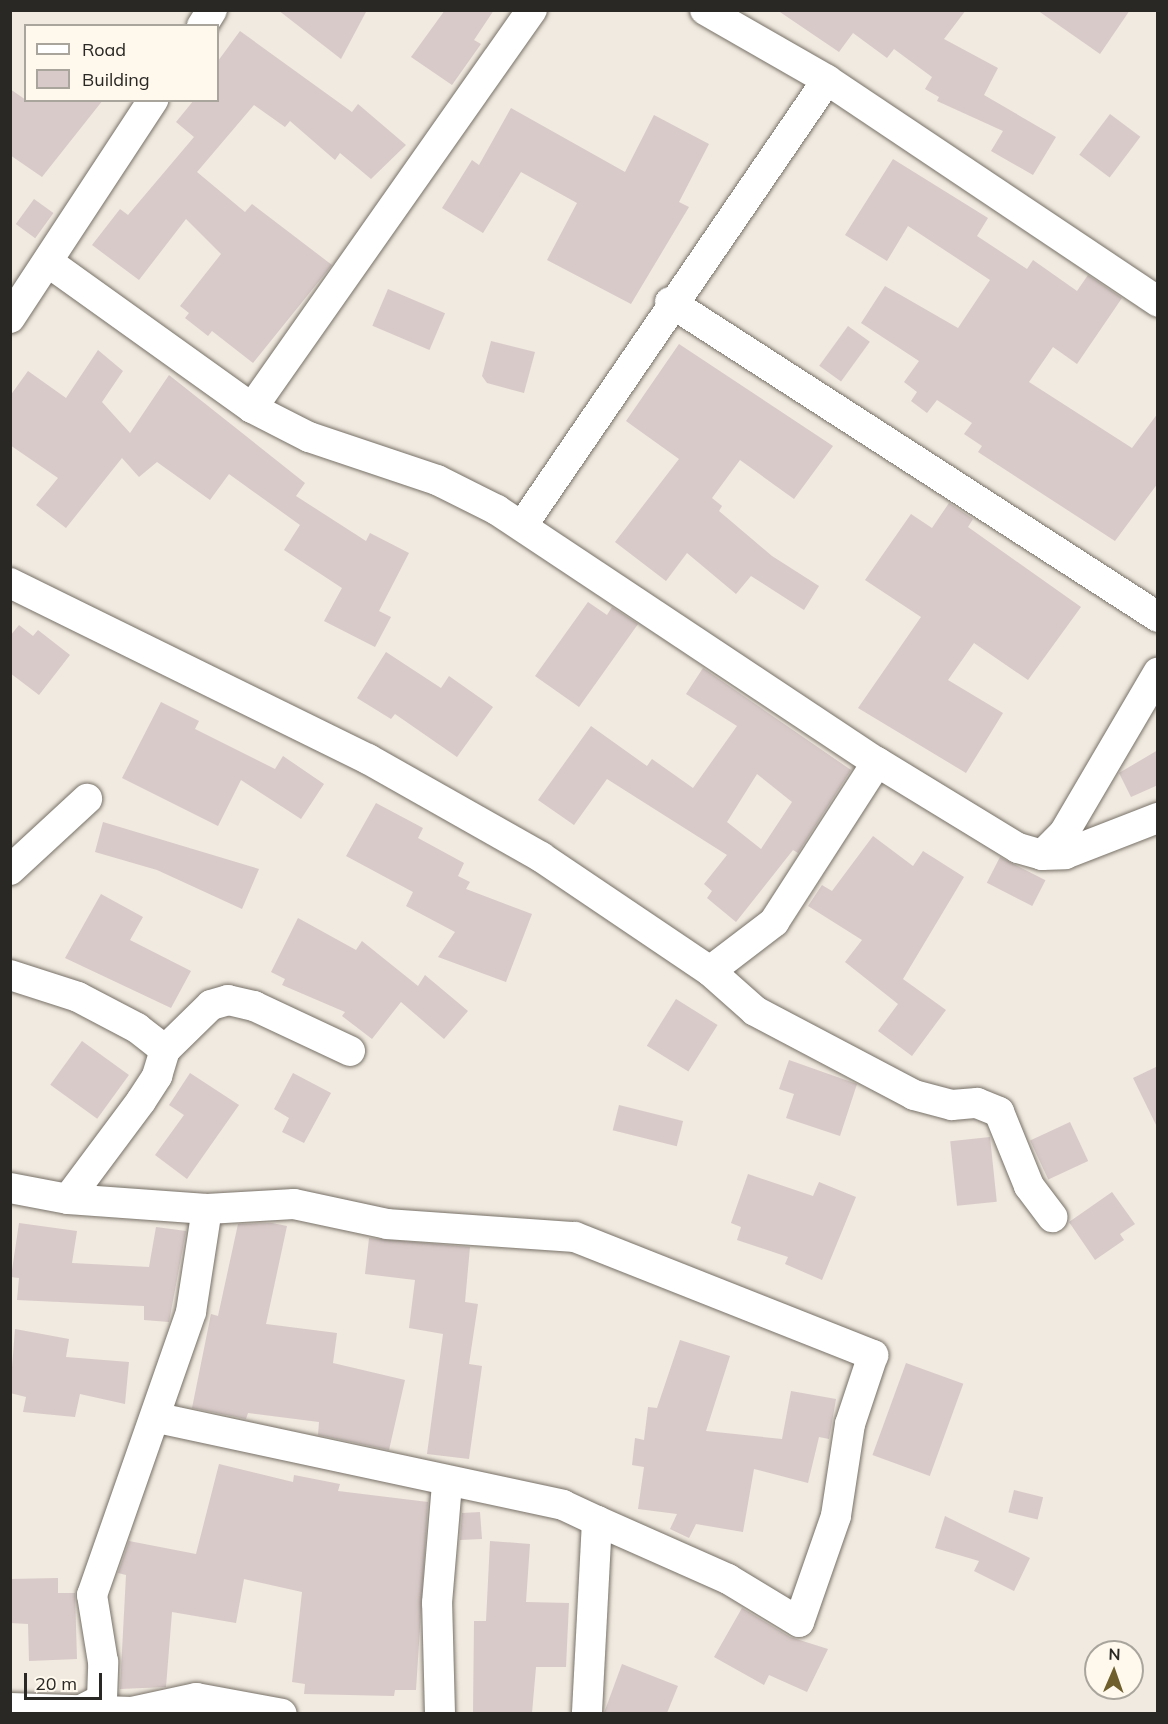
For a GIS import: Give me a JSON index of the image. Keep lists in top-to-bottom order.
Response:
{
  "legend": ["Road", "Building"],
  "scale_bar": "20 m",
  "north": "top"
}
